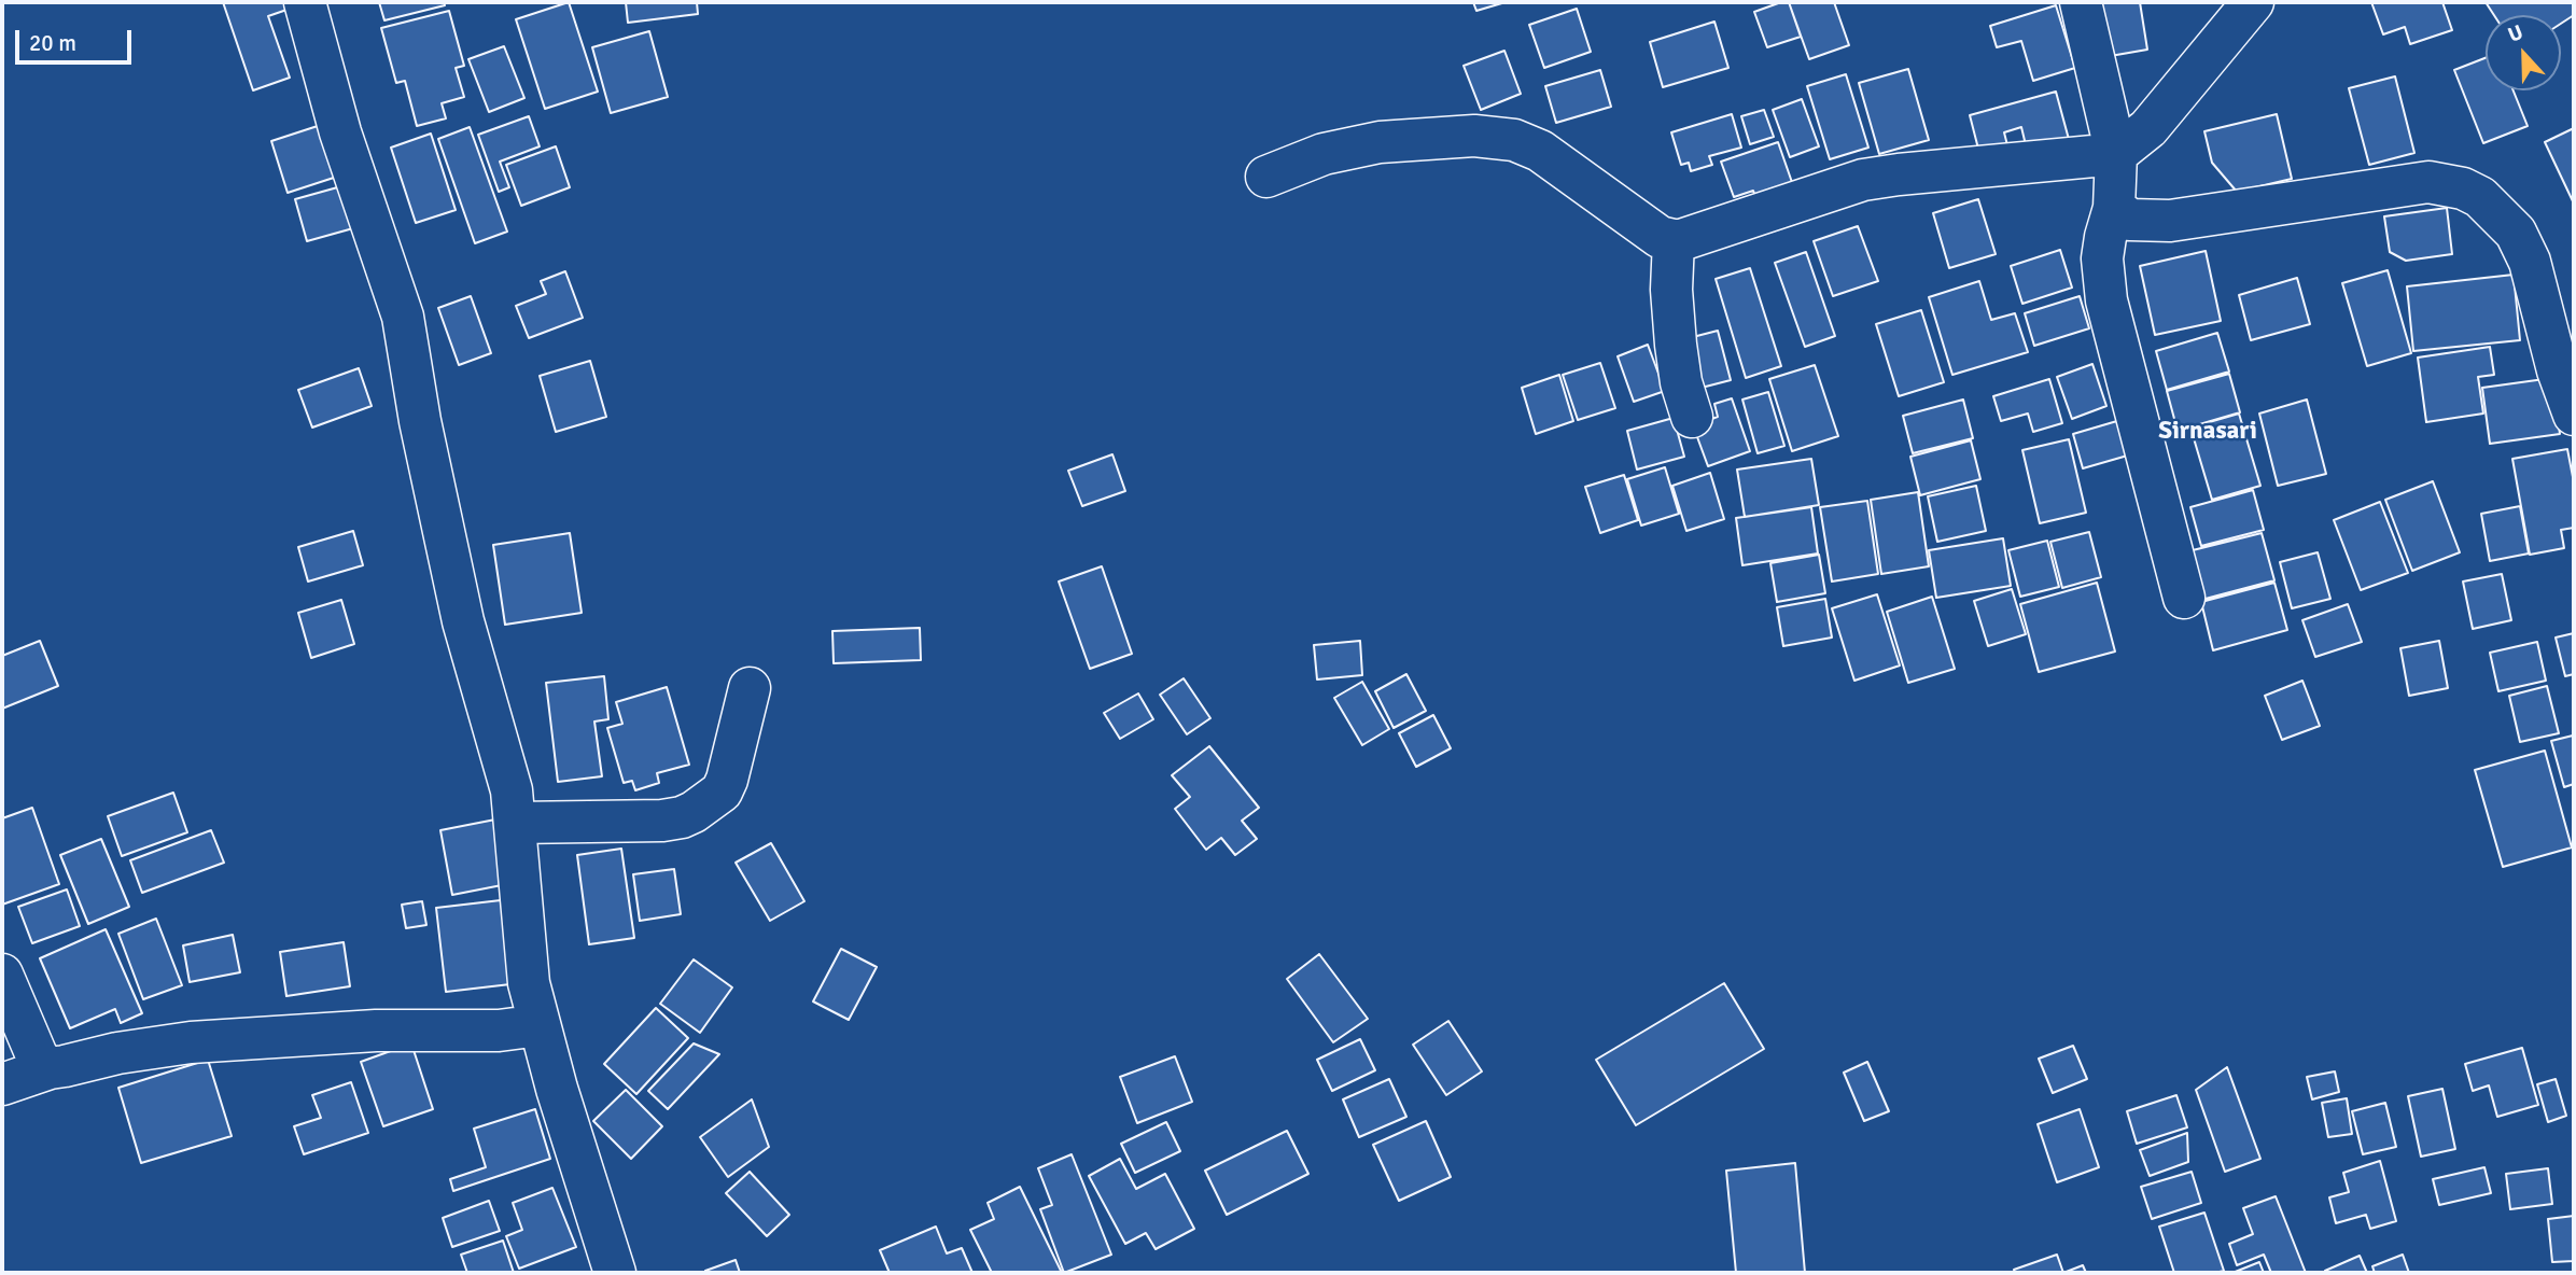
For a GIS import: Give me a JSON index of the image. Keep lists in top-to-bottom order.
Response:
{
  "districts": ["Sirnasari"],
  "scale_bar": "20 m",
  "north": "top"
}
